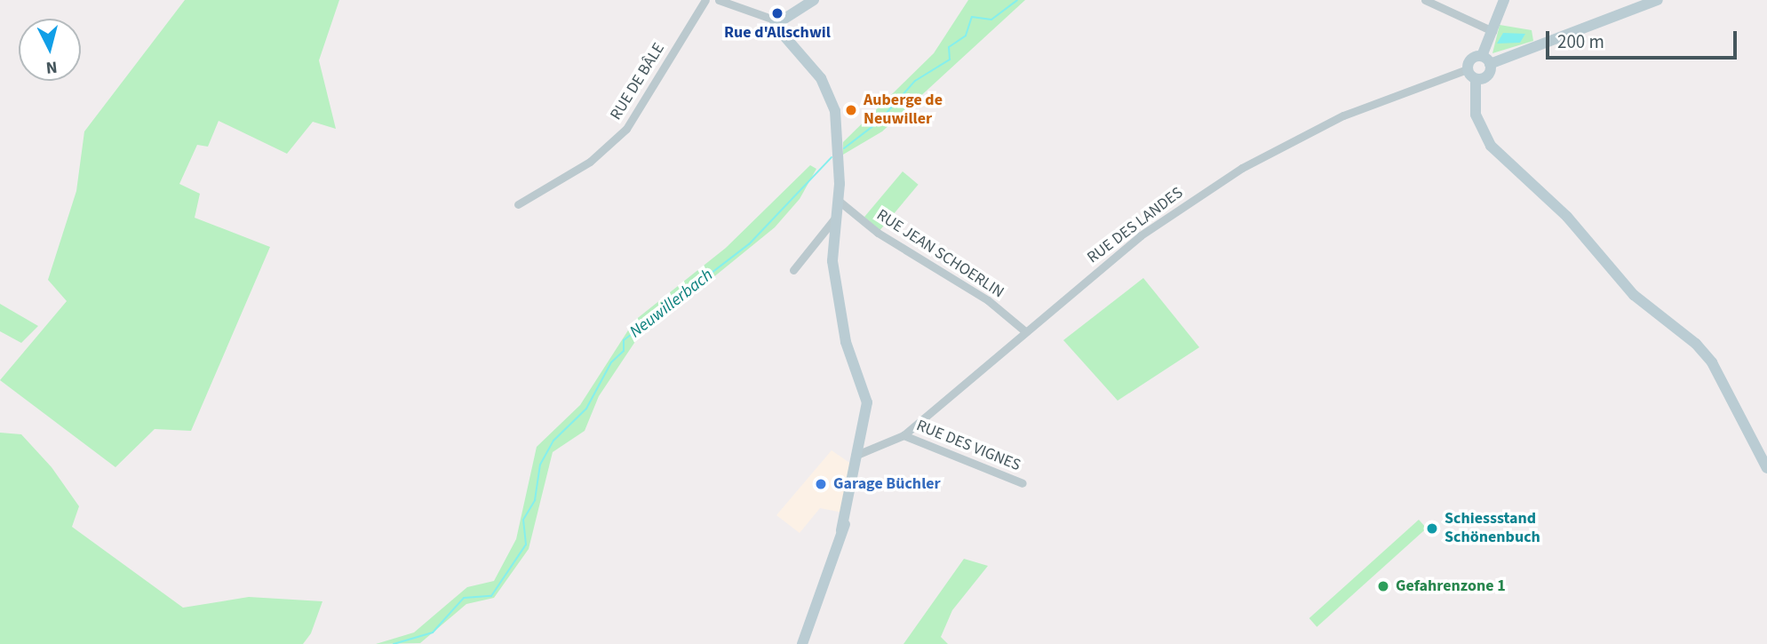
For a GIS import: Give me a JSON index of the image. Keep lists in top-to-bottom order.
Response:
{
  "streets": {
    "street": [
      "RUE DE BÂLE",
      "RUE DES LANDES",
      "RUE JEAN SCHOERLIN",
      "RUE DES VIGNES"
    ]
  },
  "crossings": [
    ["RUE DES LANDES", "RUE JEAN SCHOERLIN"],
    ["RUE DES LANDES", "RUE DES VIGNES"]
  ],
  "water": ["Neuwillerbach"],
  "places": [
    "Rue d'Allschwil",
    "Auberge de Neuwiller",
    "Garage Büchler",
    "Schiessstand Schönenbuch",
    "Gefahrenzone 1"
  ],
  "scale_bar": "200 m",
  "north": "bottom"
}
